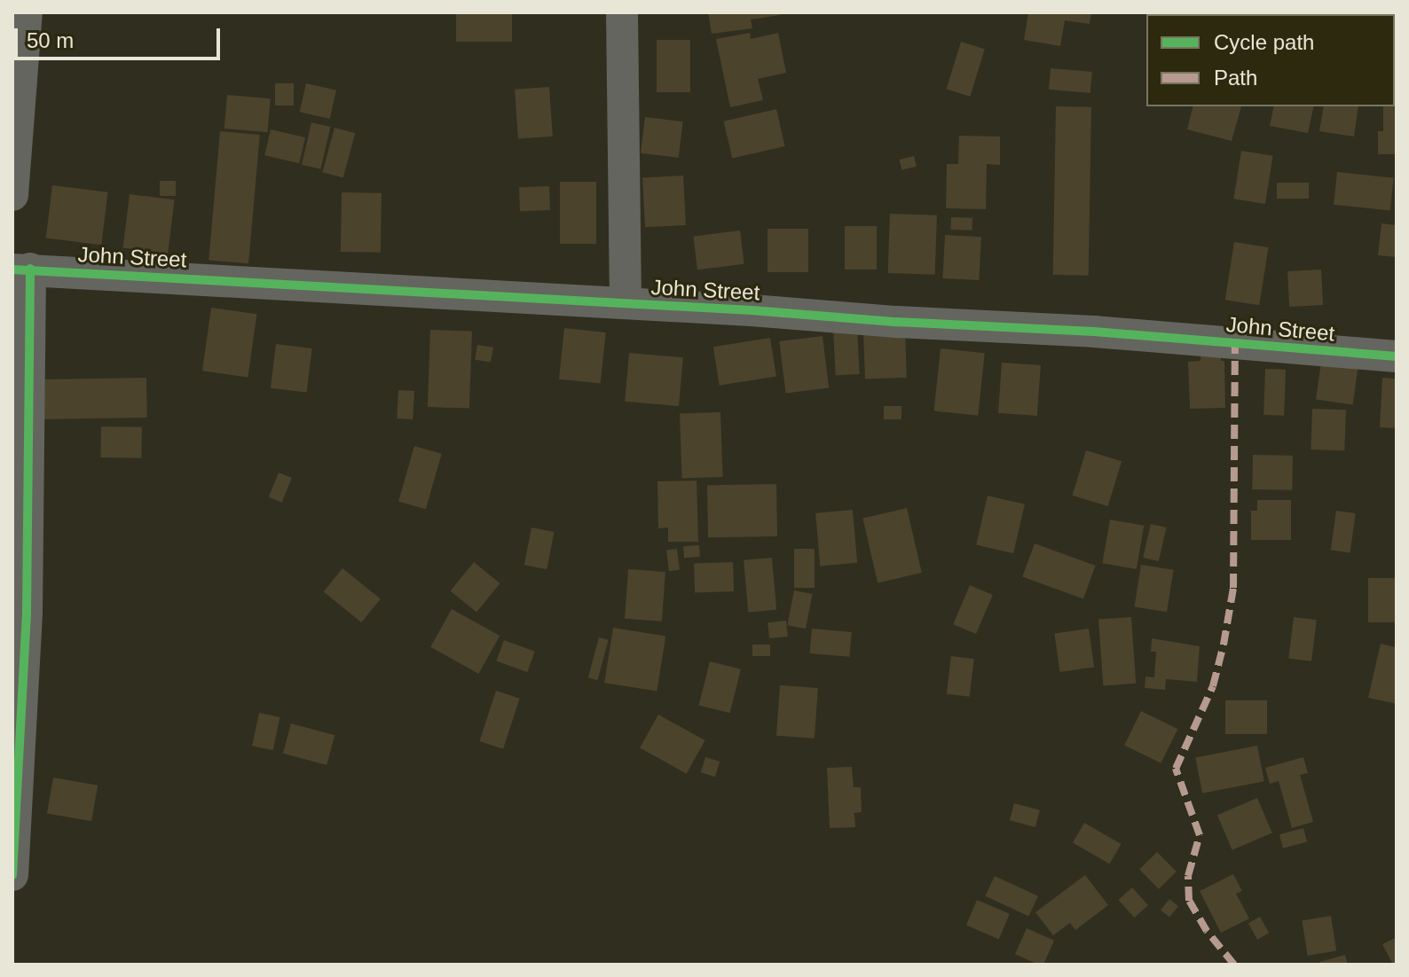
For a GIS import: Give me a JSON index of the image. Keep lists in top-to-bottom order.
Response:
{
  "streets": {
    "street": ["John Street"]
  },
  "legend": ["Cycle path", "Path"],
  "scale_bar": "50 m"
}
